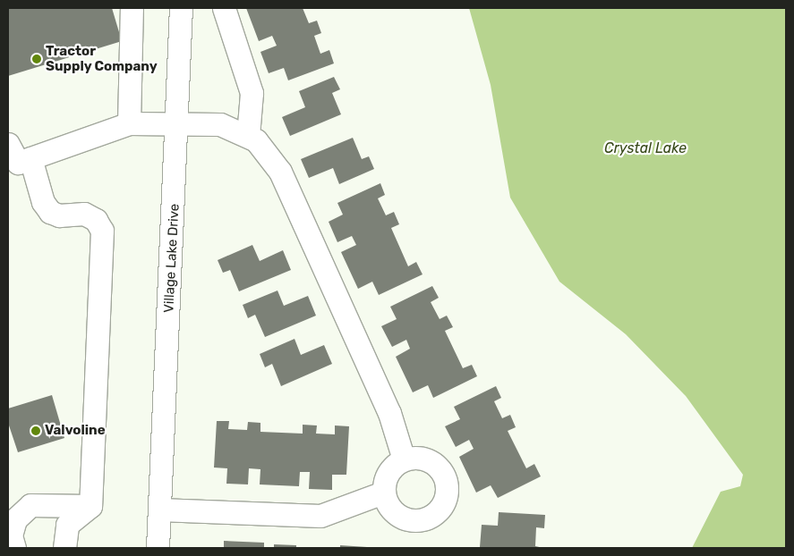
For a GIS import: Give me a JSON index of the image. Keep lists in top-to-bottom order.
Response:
{
  "streets": {
    "street": ["Village Lake Drive"]
  },
  "water": ["Crystal Lake"],
  "places": ["Tractor Supply Company", "Valvoline"]
}
